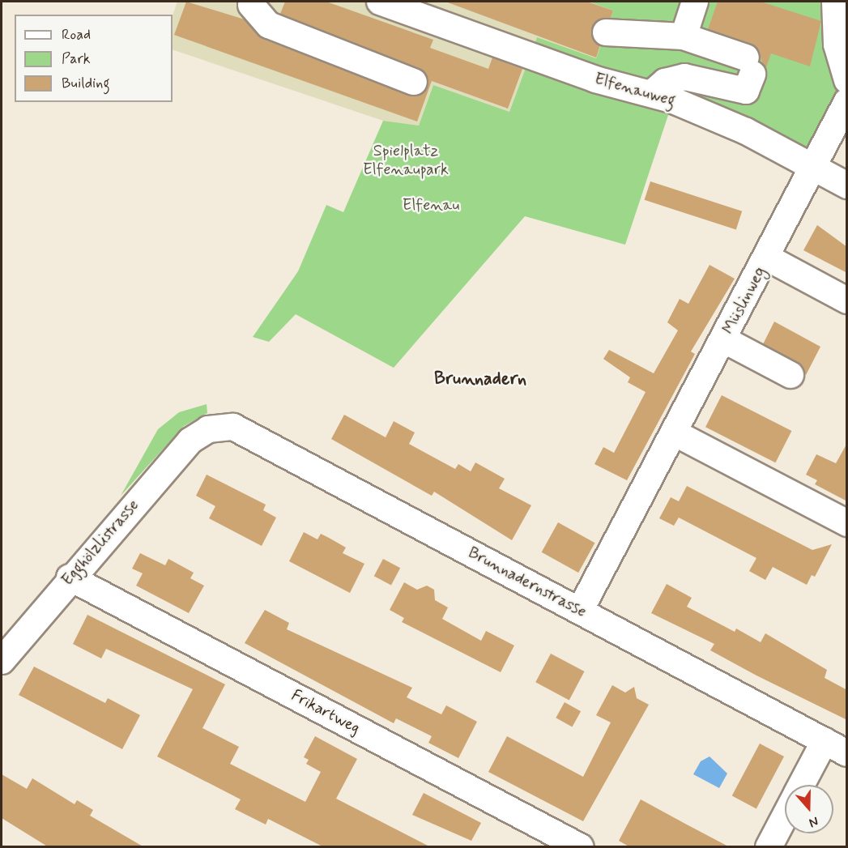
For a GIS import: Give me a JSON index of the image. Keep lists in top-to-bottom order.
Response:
{
  "streets": {
    "street": [
      "Elfenauweg",
      "Müslinweg",
      "Egghölzlistrasse",
      "Brunnadernstrasse",
      "Frikartweg"
    ]
  },
  "crossings": [
    ["Elfenauweg", "Müslinweg"],
    ["Müslinweg", "Brunnadernstrasse"],
    ["Egghölzlistrasse", "Brunnadernstrasse"],
    ["Egghölzlistrasse", "Frikartweg"]
  ],
  "districts": ["Brunnadern"],
  "parks": ["Spielplatz Elfenaupark", "Elfenau"],
  "legend": ["Road", "Park", "Building"],
  "north": "bottom"
}
